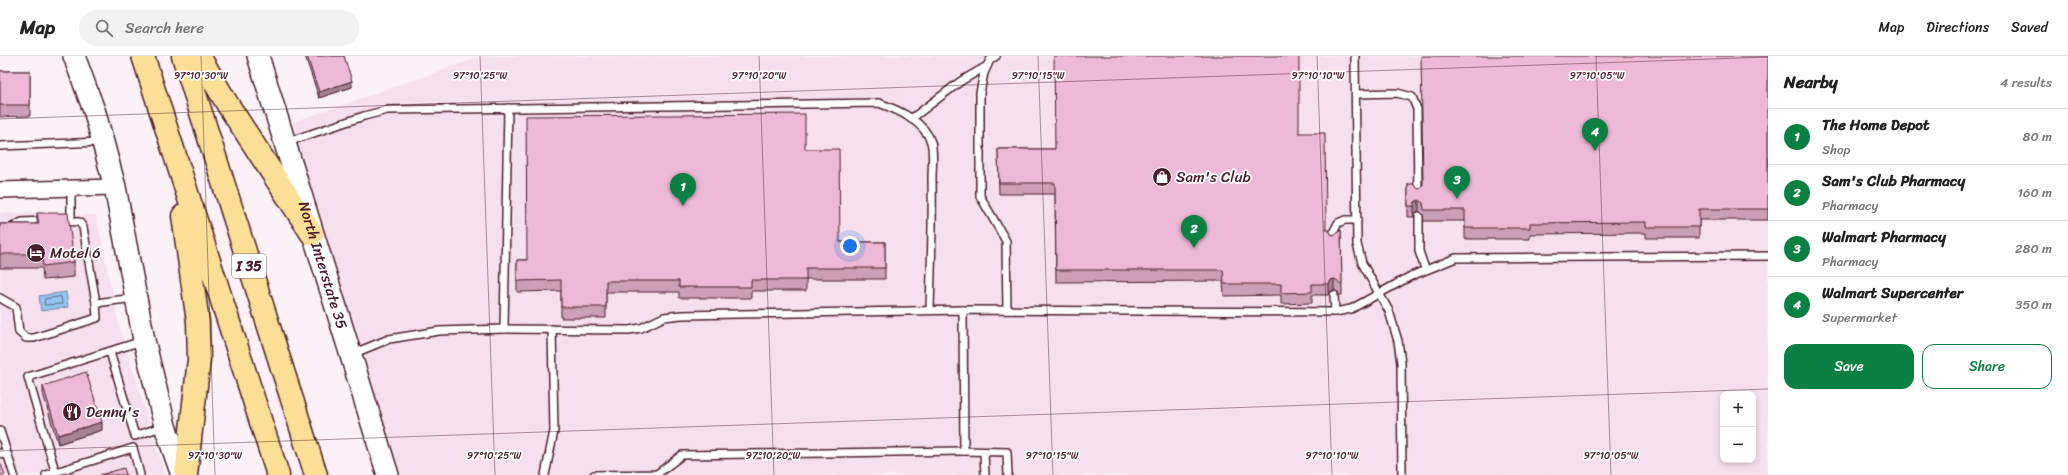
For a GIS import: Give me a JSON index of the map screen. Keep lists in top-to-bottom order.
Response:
{
  "streets": {
    "highway": ["I 35"],
    "main road": ["North Interstate 35"]
  },
  "places": {
    "shop": ["Sam's Club"],
    "hotel": ["Motel 6"],
    "restaurant": ["Denny's"]
  },
  "page": {
    "header": "Map",
    "search": "Search here",
    "nav": ["Map", "Directions", "Saved"],
    "heading": ["Nearby", "4 results"],
    "list": [
      {
        "mark": "1",
        "name": "The Home Depot",
        "note": "Shop",
        "value": "80 m"
      },
      {
        "mark": "2",
        "name": "Sam's Club Pharmacy",
        "note": "Pharmacy",
        "value": "160 m"
      },
      {
        "mark": "3",
        "name": "Walmart Pharmacy",
        "note": "Pharmacy",
        "value": "280 m"
      },
      {
        "mark": "4",
        "name": "Walmart Supercenter",
        "note": "Supermarket",
        "value": "350 m"
      }
    ],
    "pins": [
      "4",
      "3",
      "1",
      "2"
    ],
    "buttons": ["Save", "Share"],
    "map_buttons": ["+", "−"]
  },
  "coordinates": [
    "97°10'30\"W",
    "97°10'25\"W",
    "97°10'20\"W",
    "97°10'15\"W",
    "97°10'10\"W",
    "97°10'05\"W"
  ]
}
